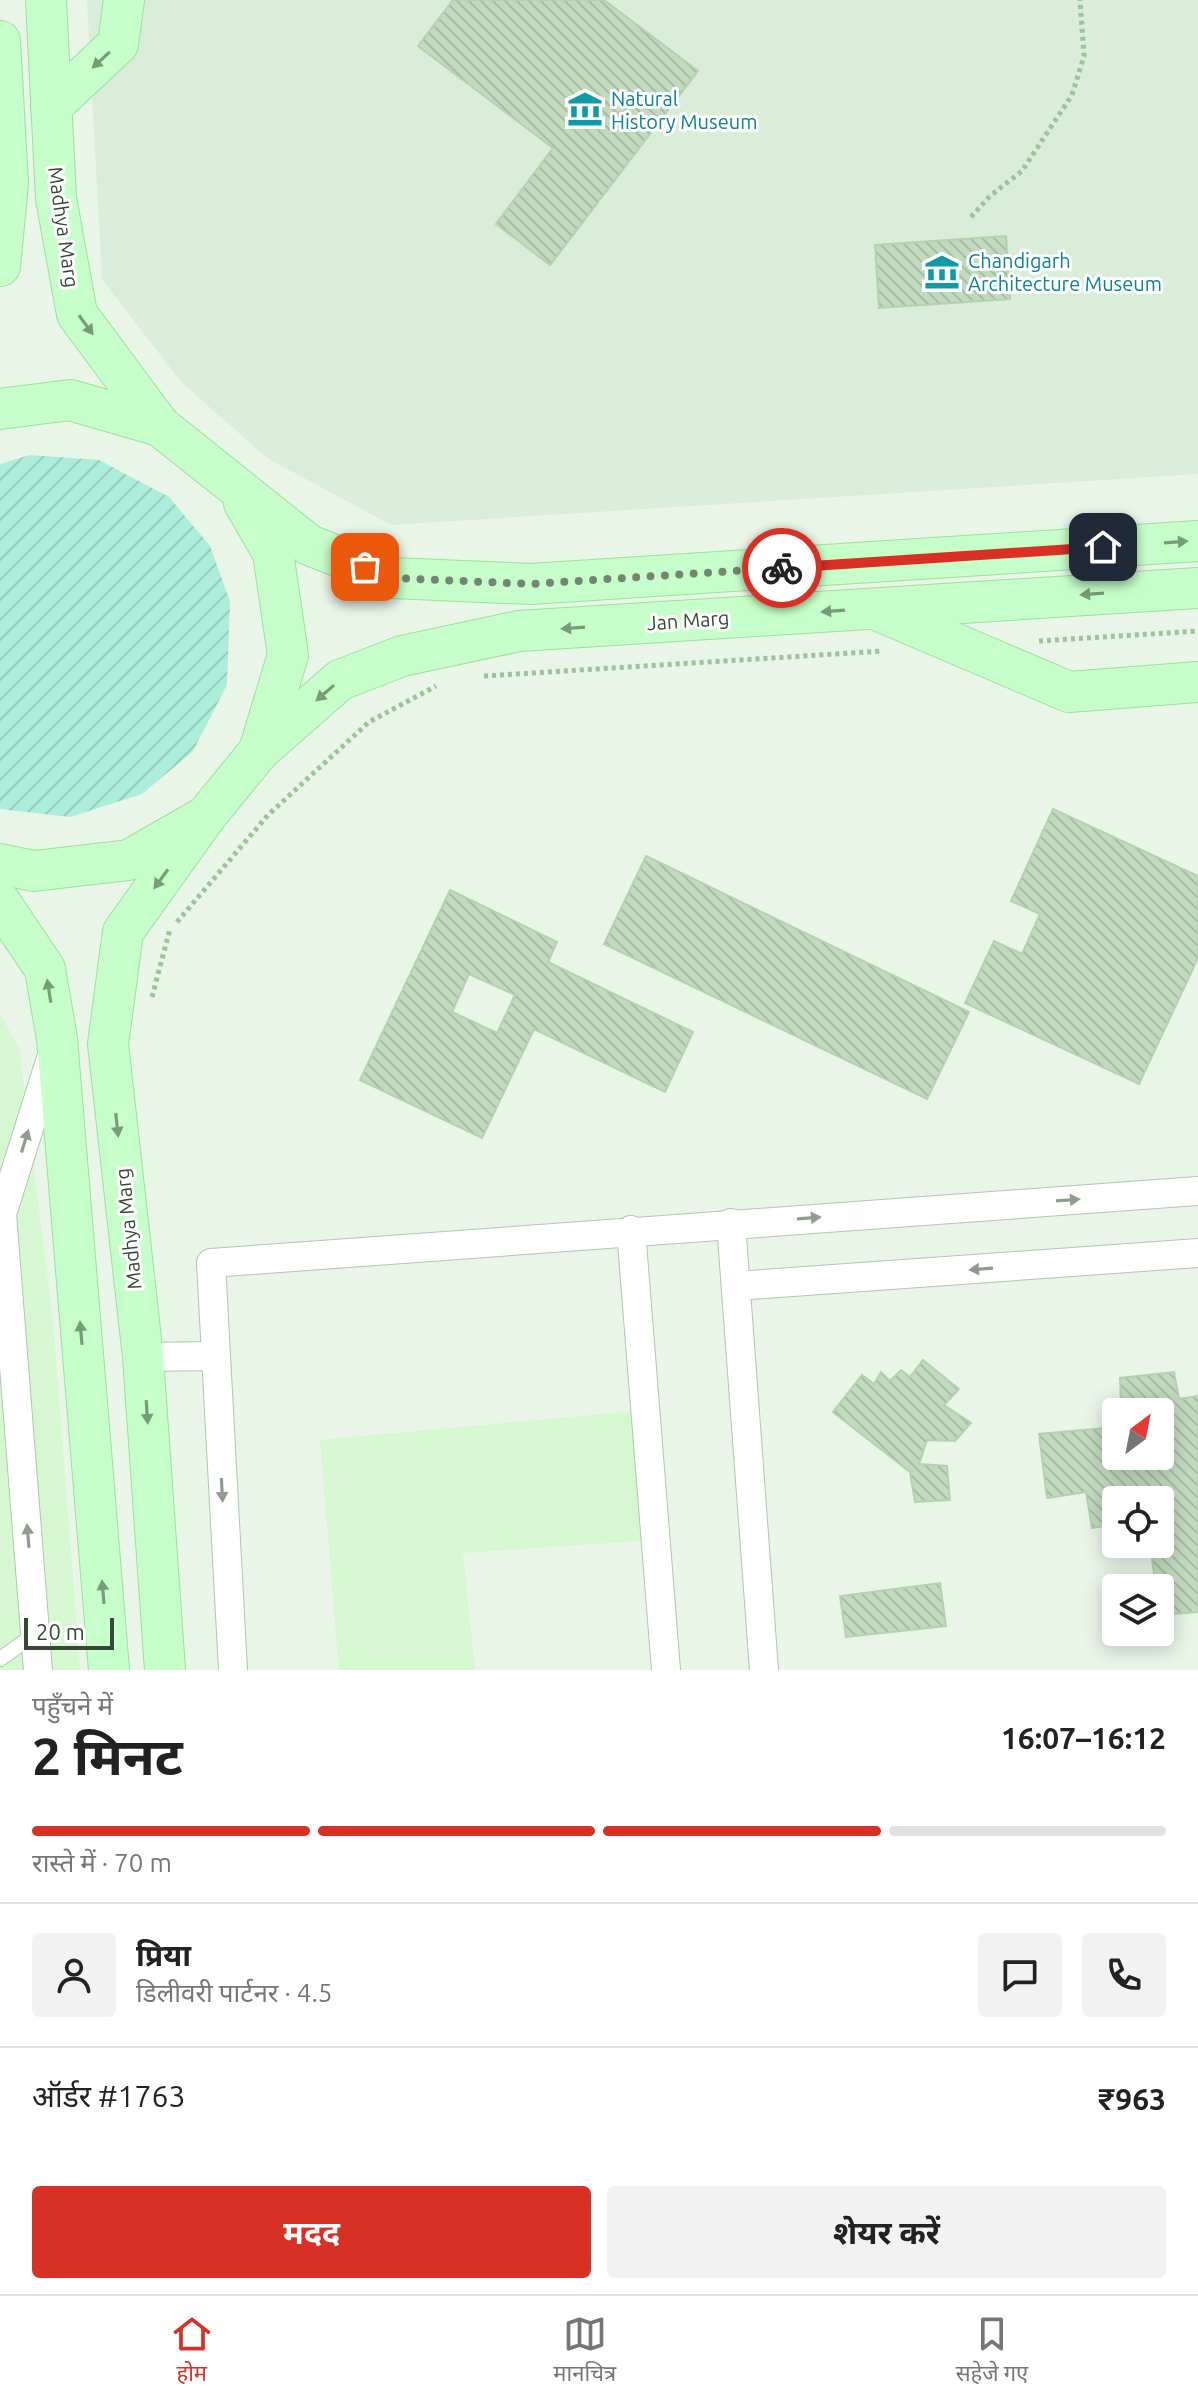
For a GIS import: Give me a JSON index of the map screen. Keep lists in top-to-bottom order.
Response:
{
  "streets": {
    "main road": ["Madhya Marg", "Jan Marg"]
  },
  "crossings": [
    ["Madhya Marg", "Jan Marg"]
  ],
  "places": {
    "museum": ["Natural History Museum", "Chandigarh Architecture Museum"]
  },
  "scale_bar": "20 m",
  "north": "top right",
  "page": {
    "scale": "20 m",
    "heading": ["2 मिनट", "पहुँचने में", "16:07–16:12"],
    "panel": [
      "प्रिया",
      "डिलीवरी पार्टनर · 4.5",
      "ऑर्डर #1763",
      "₹963"
    ],
    "bar": "रास्ते में · 70 m",
    "buttons": ["मदद", "शेयर करें"],
    "tabs": ["होम", "मानचित्र", "सहेजे गए"]
  }
}
